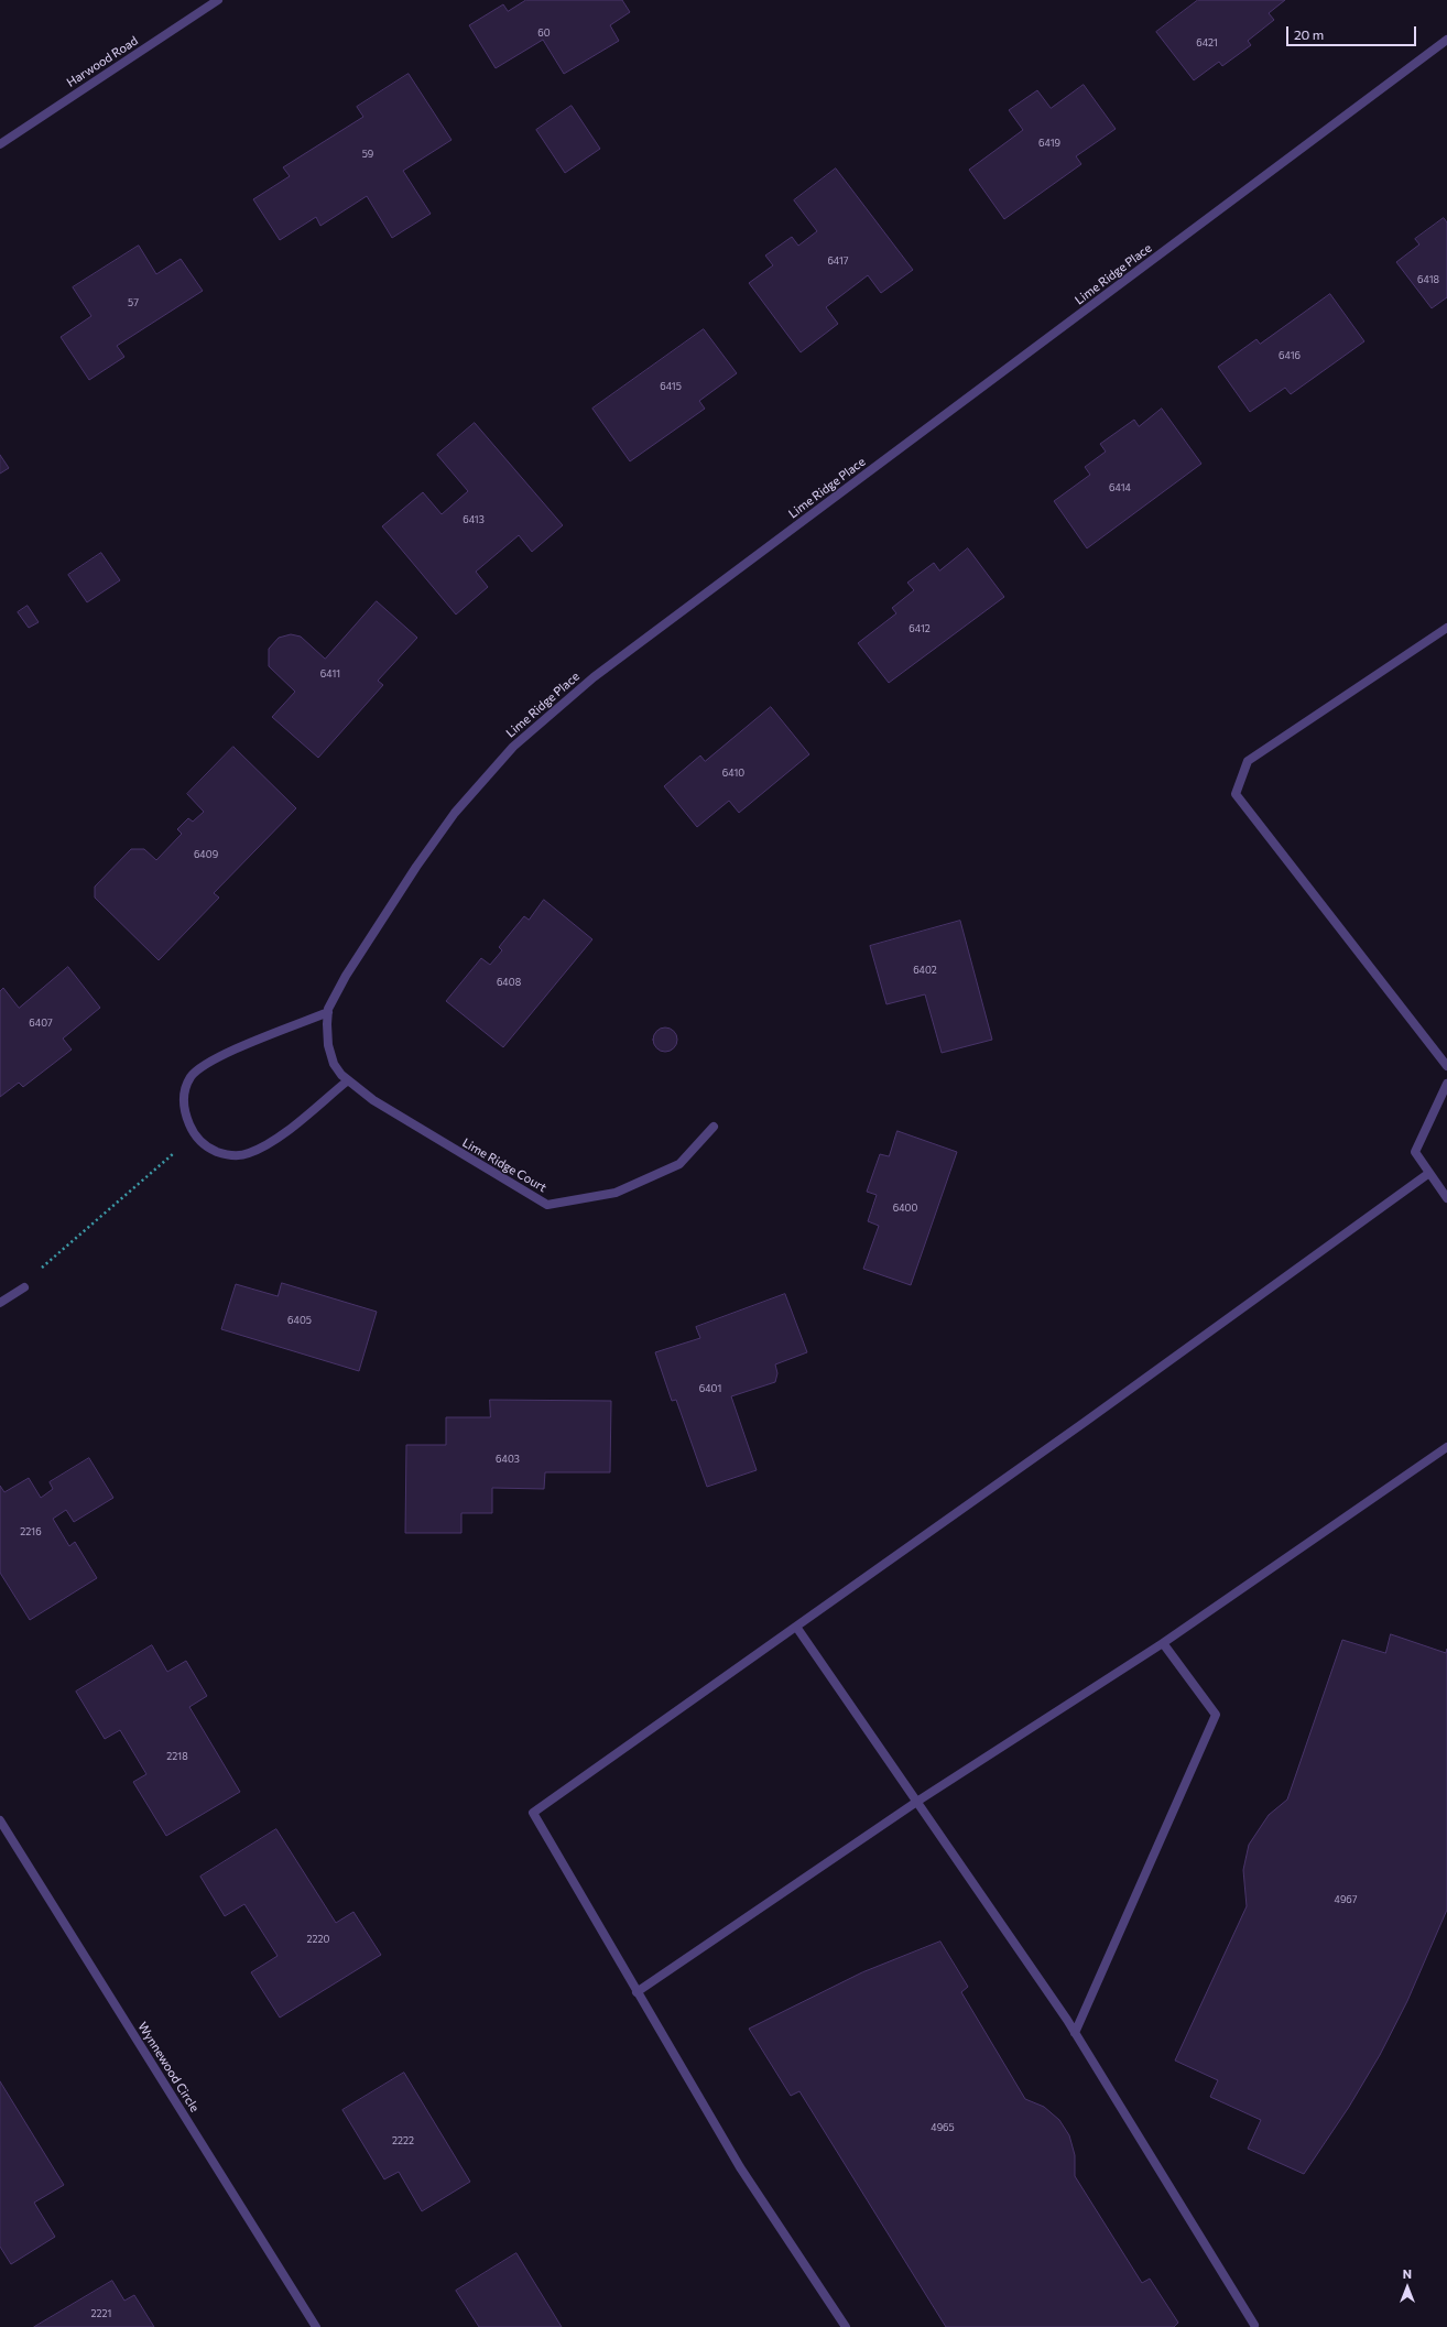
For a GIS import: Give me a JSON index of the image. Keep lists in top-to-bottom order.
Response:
{
  "streets": {
    "street": [
      "Harwood Road",
      "Lime Ridge Place",
      "Lime Ridge Court",
      "Wynnewood Circle"
    ]
  },
  "crossings": [
    ["Lime Ridge Place", "Lime Ridge Court"]
  ],
  "house_numbers": [
    "60",
    "6421",
    "6419",
    "59",
    "6417",
    "6418",
    "57",
    "6416",
    "6415",
    "6414",
    "6413",
    "6412",
    "6411",
    "6410",
    "6409",
    "6402",
    "6408",
    "6407",
    "6400",
    "6405",
    "6401",
    "6403",
    "2216",
    "2218",
    "4967",
    "2220",
    "4965",
    "2222",
    "2221"
  ],
  "scale_bar": "20 m",
  "north": "top"
}
